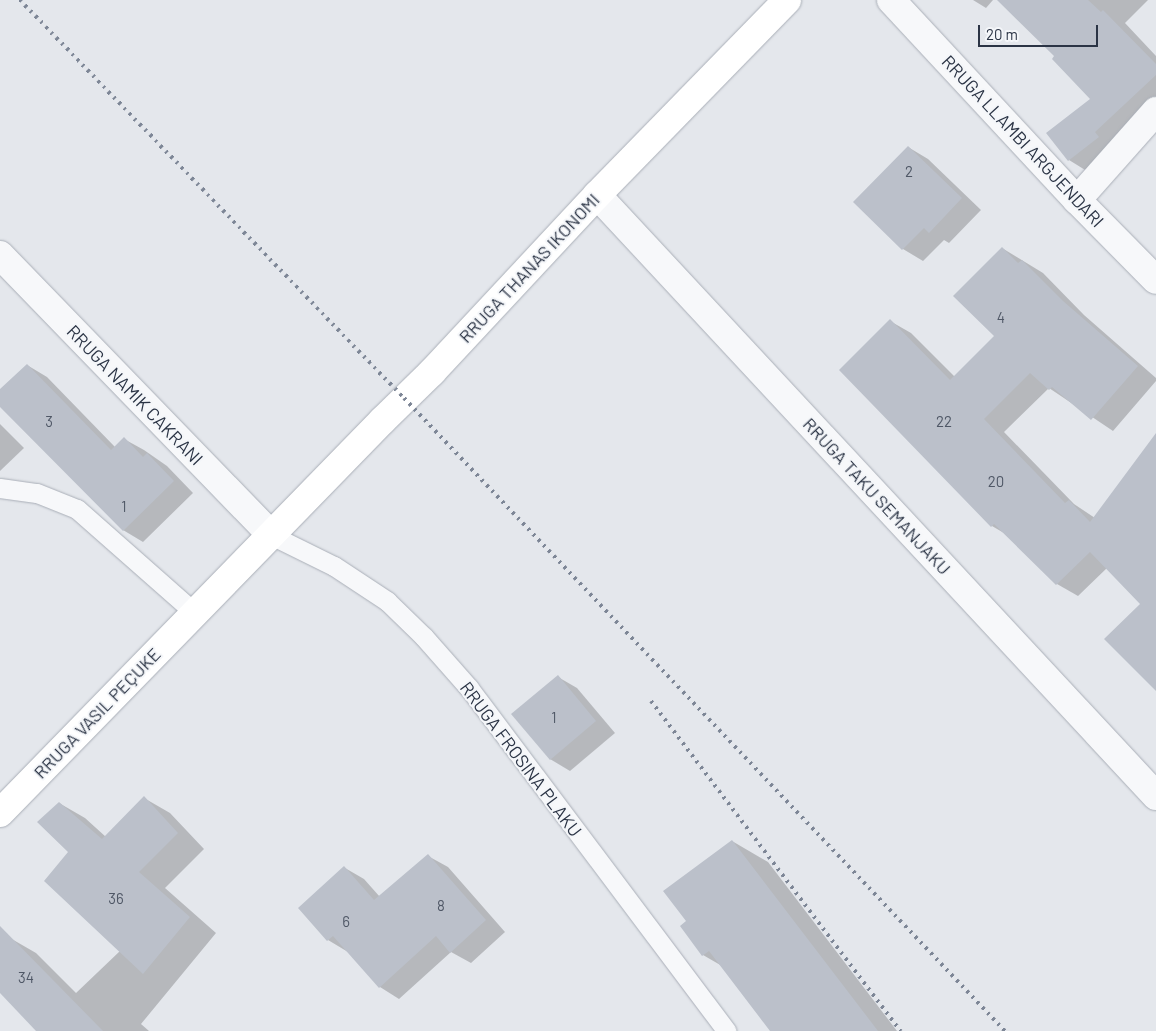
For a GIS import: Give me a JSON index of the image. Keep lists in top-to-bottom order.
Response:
{
  "streets": {
    "street": [
      "RRUGA LLAMBI ARGJENDARI",
      "RRUGA THANAS IKONOMI",
      "RRUGA NAMIK CAKRANI",
      "RRUGA TAKU SEMANJAKU",
      "RRUGA VASIL PEÇUKE"
    ],
    "lane": ["RRUGA FROSINA PLAKU"]
  },
  "crossings": [
    ["RRUGA THANAS IKONOMI", "RRUGA NAMIK CAKRANI"],
    ["RRUGA THANAS IKONOMI", "RRUGA TAKU SEMANJAKU"],
    ["RRUGA THANAS IKONOMI", "RRUGA VASIL PEÇUKE"],
    ["RRUGA THANAS IKONOMI", "RRUGA FROSINA PLAKU"],
    ["RRUGA NAMIK CAKRANI", "RRUGA VASIL PEÇUKE"],
    ["RRUGA NAMIK CAKRANI", "RRUGA FROSINA PLAKU"],
    ["RRUGA VASIL PEÇUKE", "RRUGA FROSINA PLAKU"]
  ],
  "house_numbers": [
    "2",
    "4",
    "3",
    "22",
    "20",
    "1",
    "1",
    "36",
    "8",
    "6",
    "34"
  ],
  "scale_bar": "20 m"
}
